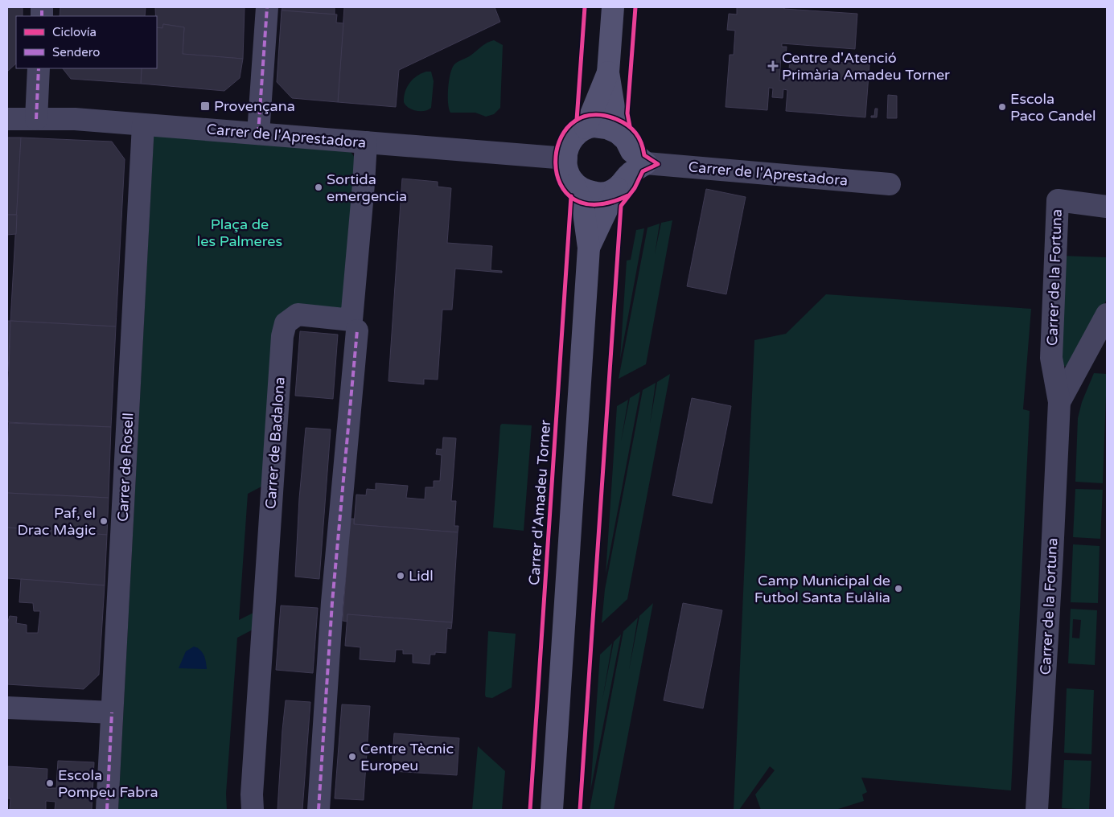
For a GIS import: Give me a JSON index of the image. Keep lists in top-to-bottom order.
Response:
{
  "streets": {
    "street": [
      "Carrer de l'Aprestadora",
      "Carrer de la Fortuna",
      "Carrer de Badalona",
      "Carrer de Rosell"
    ],
    "cycle path": ["Carrer d'Amadeu Torner"]
  },
  "crossings": [
    ["Carrer de l'Aprestadora", "Carrer de Badalona"],
    ["Carrer de l'Aprestadora", "Carrer de Rosell"]
  ],
  "parks": ["Plaça de les Palmeres"],
  "places": {
    "health": ["Centre d'Atenció Primària Amadeu Torner"],
    "transit": ["Provençana"],
    "other": [
      "Escola Paco Candel",
      "Sortida emergencia",
      "Paf, el Drac Màgic",
      "Lidl",
      "Camp Municipal de Futbol Santa Eulàlia",
      "Centre Tècnic Europeu",
      "Escola Pompeu Fabra"
    ]
  },
  "legend": ["Ciclovía", "Sendero"]
}
